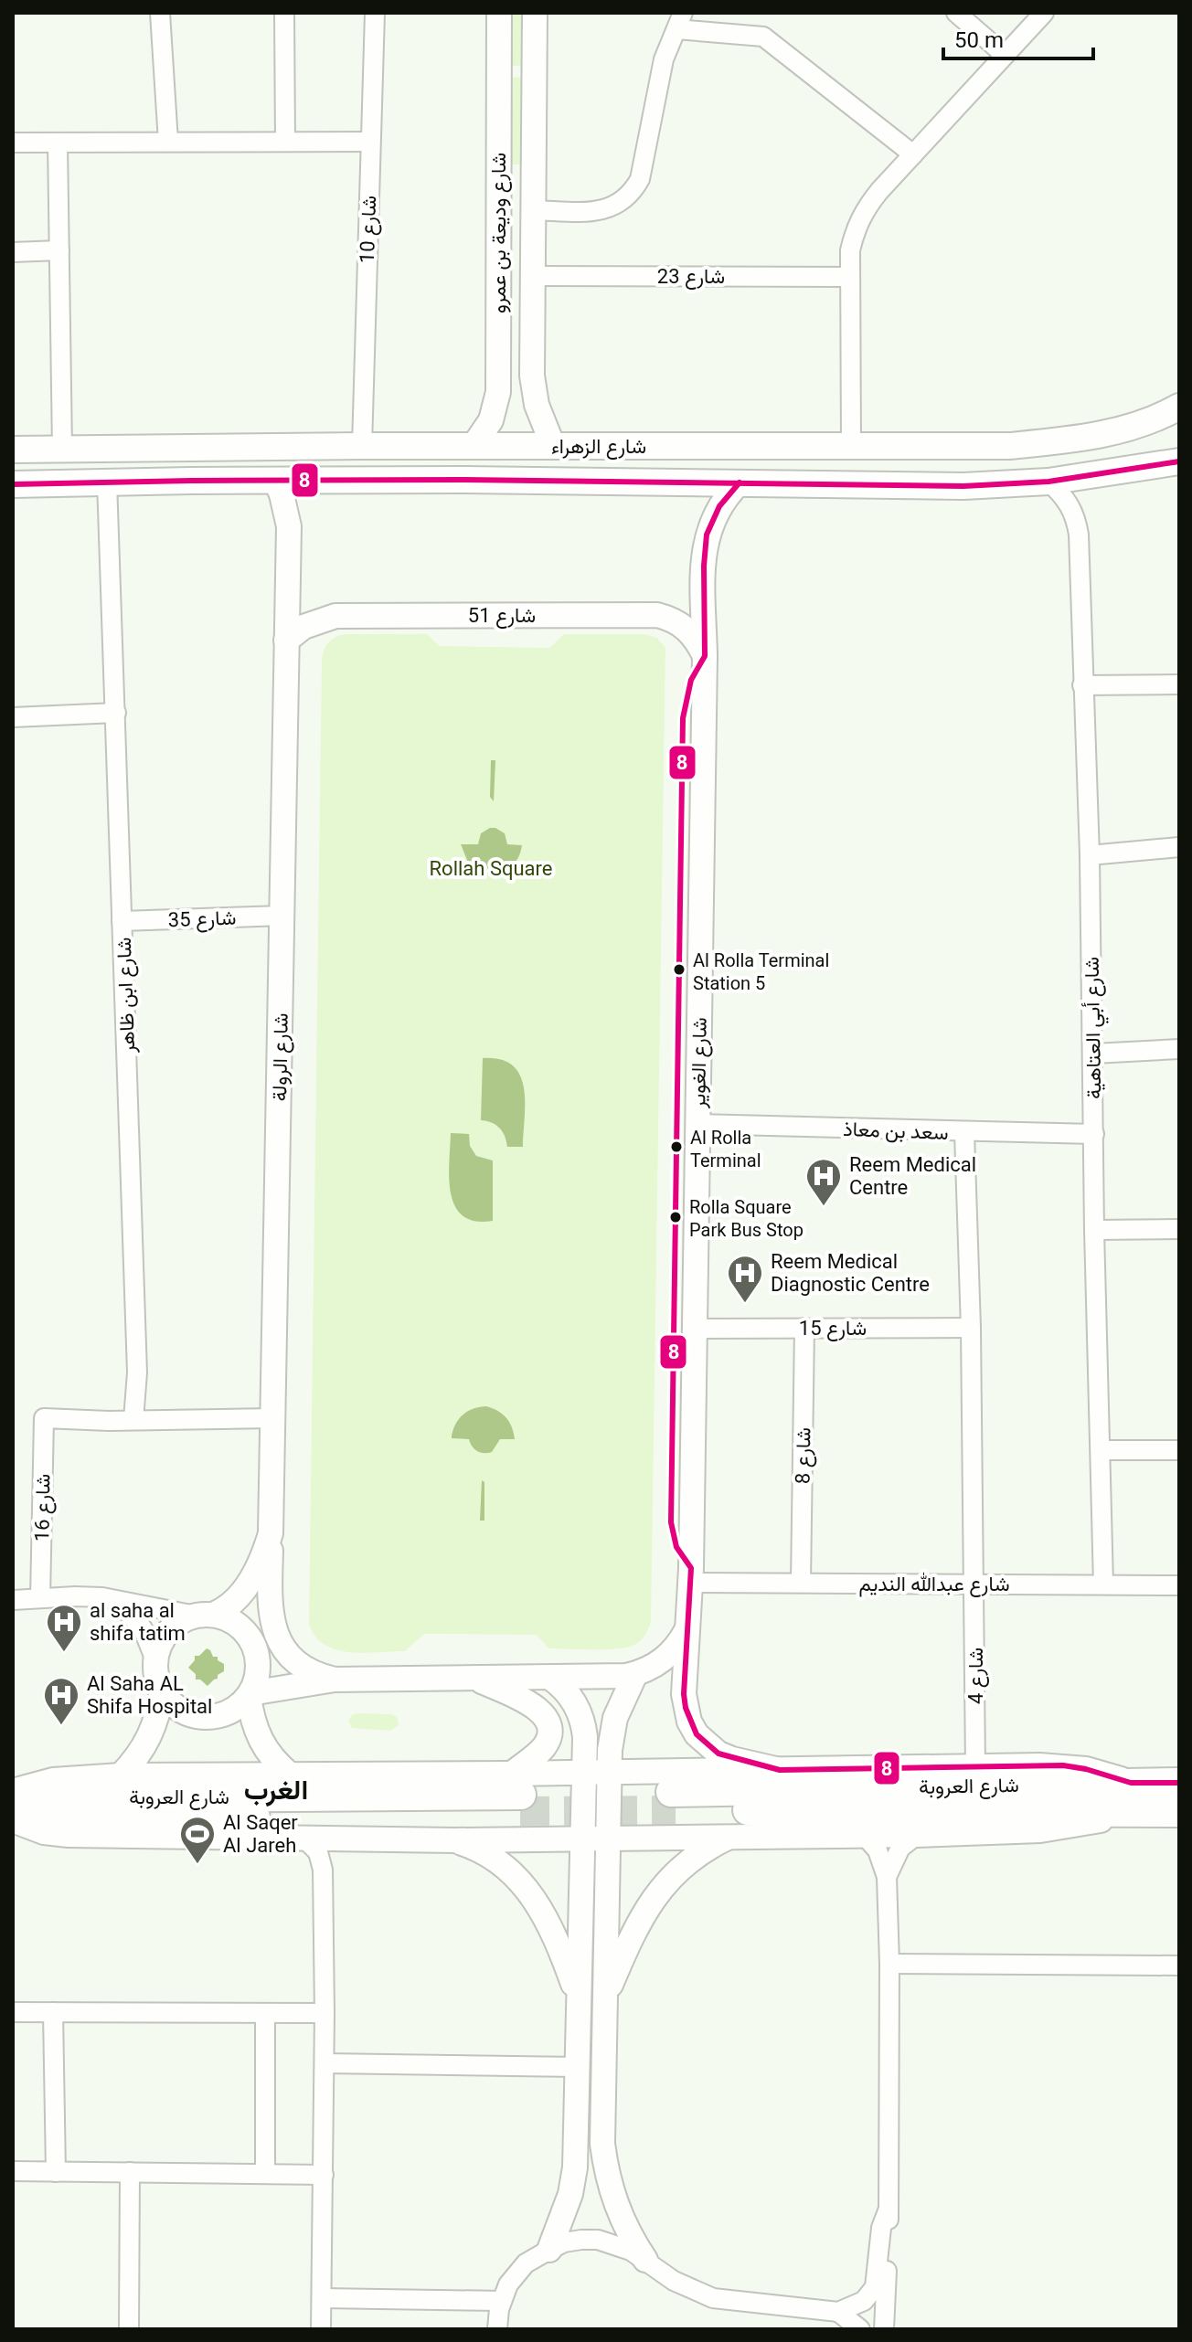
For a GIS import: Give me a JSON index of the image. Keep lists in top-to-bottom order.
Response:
{
  "streets": {
    "main road": ["شارع الزهراء", "شارع العروبة"],
    "street": [
      "شارع 10",
      "شارع وديعة بن عمرو",
      "شارع 23",
      "شارع 51",
      "شارع 35",
      "شارع ابن ظاهر",
      "شارع أبي العتاهية",
      "شارع الرولة",
      "شارع الغوير",
      "سعد بن معاذ",
      "شارع 15",
      "شارع 8",
      "شارع 16",
      "شارع عبدالله النديم",
      "شارع 4"
    ]
  },
  "crossings": [
    ["شارع 10", "شارع الزهراء"],
    ["شارع وديعة بن عمرو", "شارع 23"],
    ["شارع وديعة بن عمرو", "شارع الزهراء"],
    ["شارع الزهراء", "شارع ابن ظاهر"],
    ["شارع الزهراء", "شارع أبي العتاهية"],
    ["شارع الزهراء", "شارع الرولة"],
    ["شارع الزهراء", "شارع الغوير"],
    ["شارع 51", "شارع الرولة"],
    ["شارع 51", "شارع الغوير"],
    ["شارع 35", "شارع ابن ظاهر"],
    ["شارع 35", "شارع الرولة"],
    ["شارع ابن ظاهر", "شارع 16"],
    ["شارع أبي العتاهية", "سعد بن معاذ"],
    ["شارع أبي العتاهية", "شارع عبدالله النديم"],
    ["شارع الغوير", "سعد بن معاذ"],
    ["شارع الغوير", "شارع 15"],
    ["شارع الغوير", "شارع عبدالله النديم"],
    ["سعد بن معاذ", "شارع 4"],
    ["شارع 15", "شارع 8"],
    ["شارع 15", "شارع 4"],
    ["شارع 8", "شارع عبدالله النديم"],
    ["شارع عبدالله النديم", "شارع 4"]
  ],
  "districts": ["الغرب"],
  "parks": ["Rollah Square"],
  "places": {
    "other": ["Al Rolla Terminal Station 5", "Al Rolla Terminal", "Rolla Square Park Bus Stop"],
    "hospital": [
      "Reem Medical Centre",
      "Reem Medical Diagnostic Centre",
      "al saha al shifa tatim",
      "Al Saha AL Shifa Hospital"
    ],
    "sports": ["Al Saqer Al Jareh"]
  },
  "lines": ["transit line 8"],
  "scale_bar": "50 m"
}
